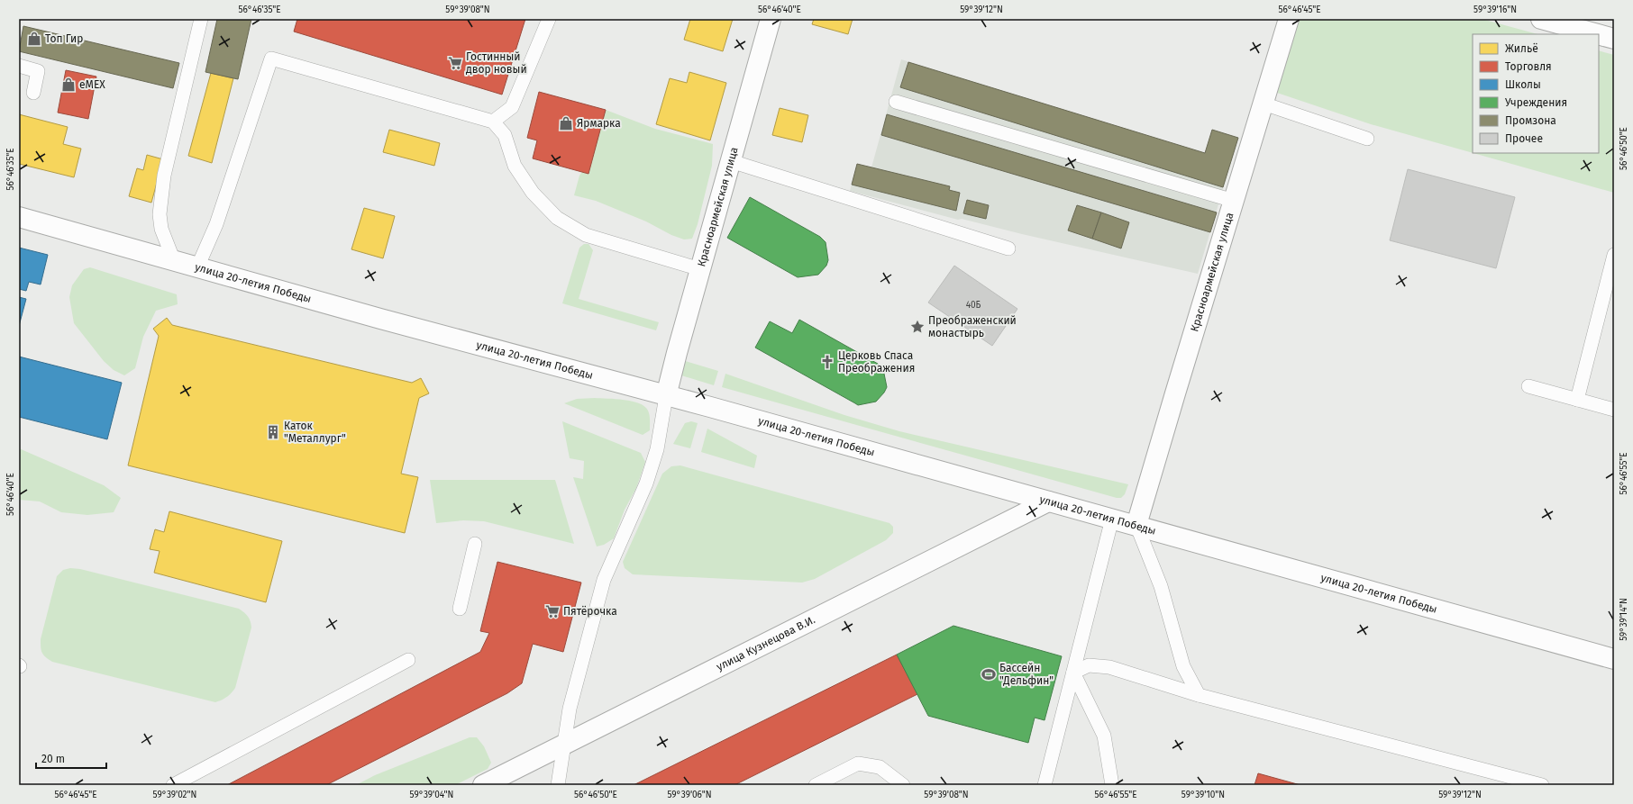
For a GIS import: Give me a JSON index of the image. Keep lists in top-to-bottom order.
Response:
{
  "streets": {
    "street": ["Красноармейская улица", "улица 20-летия Победы", "улица Кузнецова В.И."]
  },
  "crossings": [
    ["Красноармейская улица", "улица 20-летия Победы"],
    ["улица 20-летия Победы", "улица Кузнецова В.И."]
  ],
  "places": {
    "shop": ["Топ Гир", "eMEX", "Ярмарка"],
    "supermarket": ["Гостинный двор новый", "Пятёрочка"],
    "place": ["Преображенский монастырь"],
    "church": ["Церковь Спаса Преображения"],
    "building": ["Каток \"Металлург\""],
    "sports": ["Бассейн \"Дельфин\""]
  },
  "house_numbers": ["40Б"],
  "legend": [
    "Жильё",
    "Торговля",
    "Школы",
    "Учреждения",
    "Промзона",
    "Прочее"
  ],
  "scale_bar": "20 m",
  "coordinates": [
    "56°46'35\"E",
    "59°39'08\"N",
    "56°46'40\"E",
    "59°39'12\"N",
    "56°46'45\"E",
    "59°39'16\"N",
    "56°46'50\"E",
    "56°46'55\"E",
    "59°39'14\"N",
    "59°39'02\"N",
    "59°39'04\"N",
    "59°39'06\"N",
    "59°39'10\"N"
  ]
}
